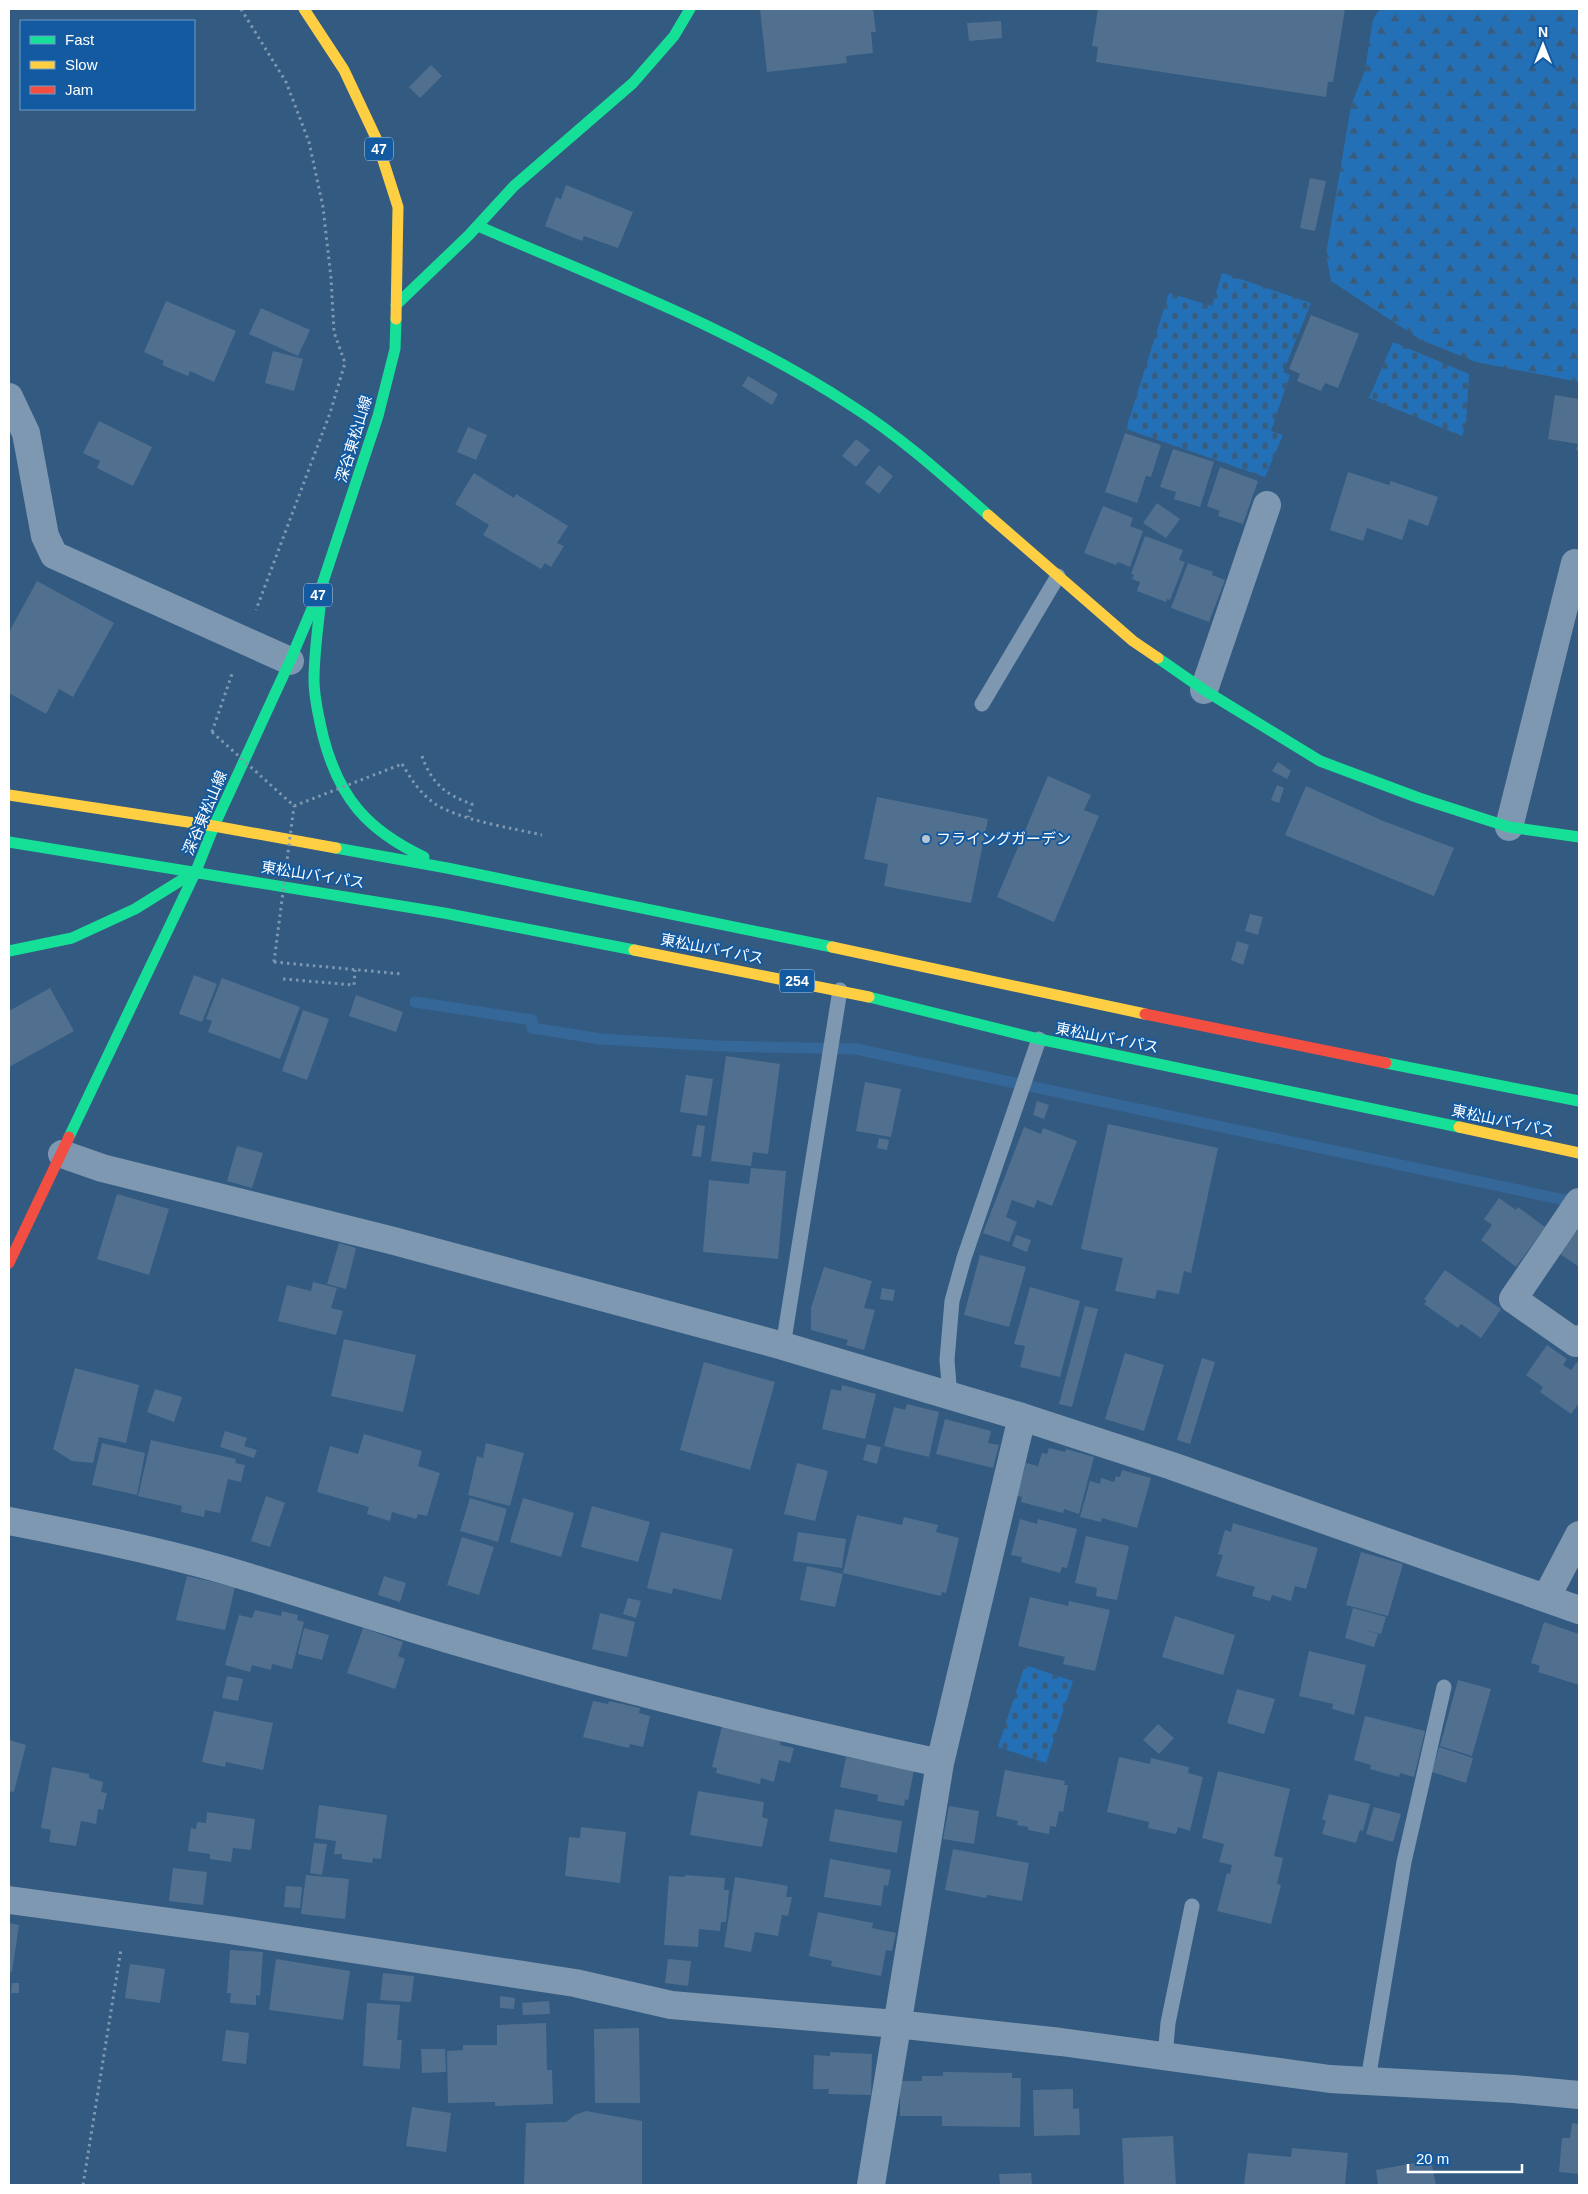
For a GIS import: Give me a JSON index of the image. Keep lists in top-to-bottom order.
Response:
{
  "streets": {
    "main road": [
      "47",
      "深谷東松山線",
      "東松山バイパス",
      "254"
    ]
  },
  "crossings": [
    ["深谷東松山線", "東松山バイパス"]
  ],
  "places": ["フライングガーデン"],
  "legend": ["Fast", "Slow", "Jam"],
  "scale_bar": "20 m",
  "north": "top"
}
